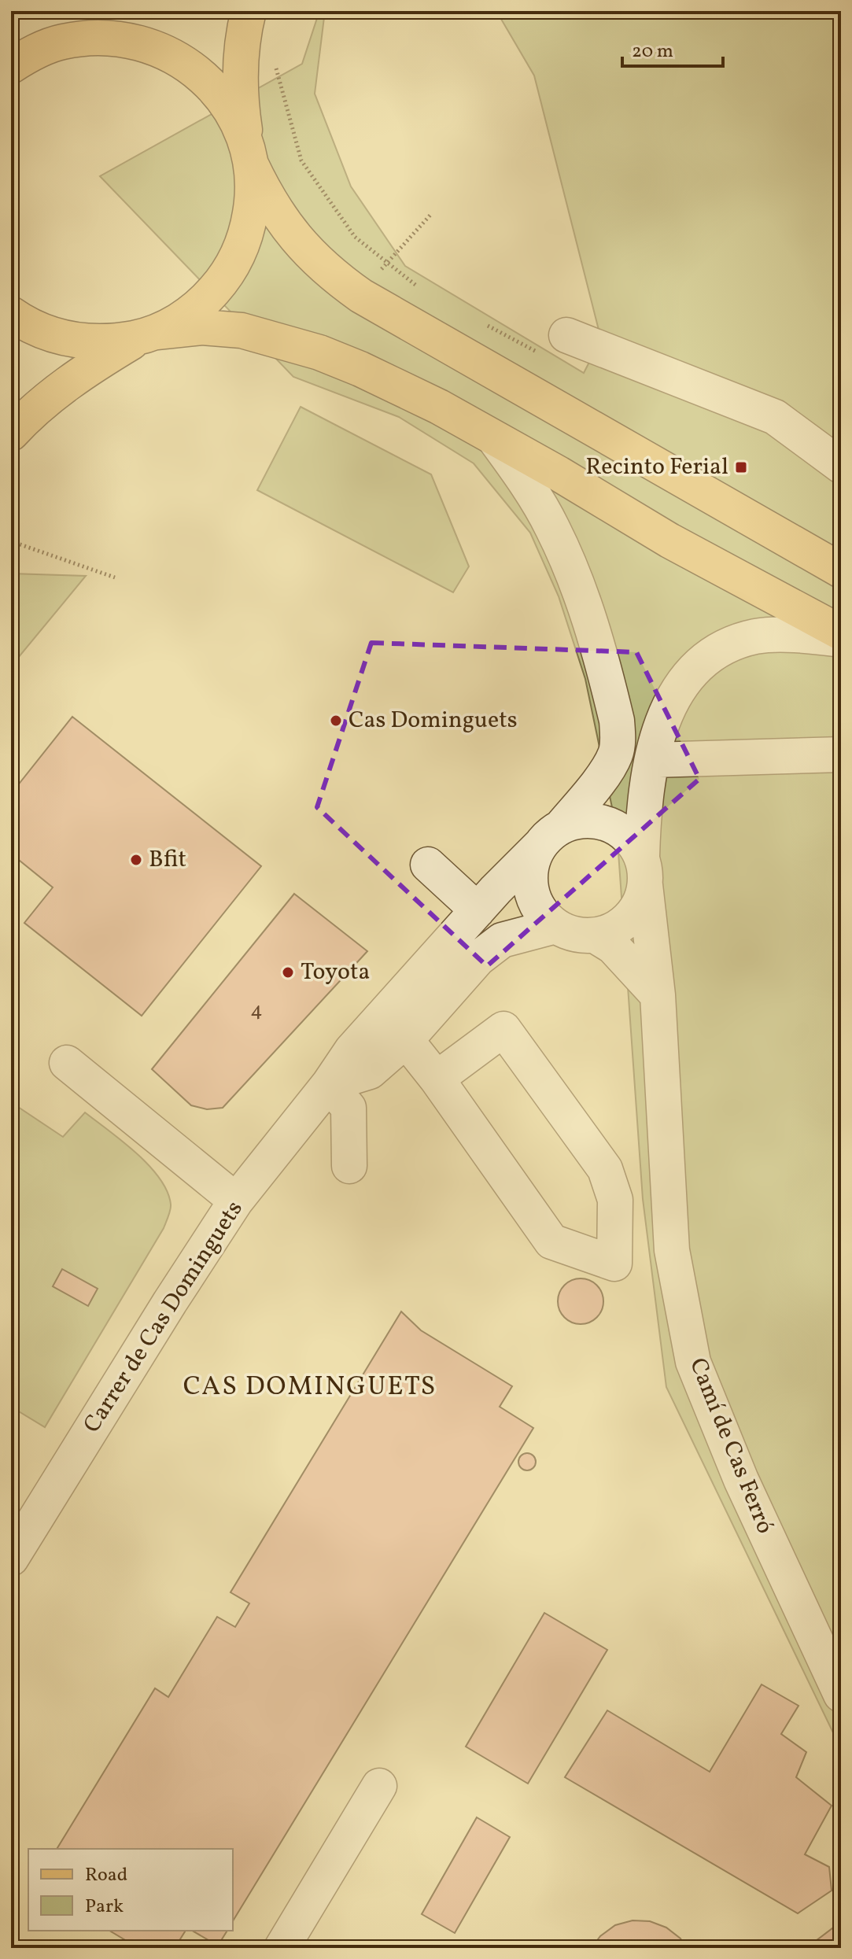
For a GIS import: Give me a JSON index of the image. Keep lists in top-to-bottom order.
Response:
{
  "streets": {
    "street": ["Carrer de Cas Dominguets", "Camí de Cas Ferró"]
  },
  "crossings": [
    ["Carrer de Cas Dominguets", "Camí de Cas Ferró"]
  ],
  "districts": ["CAS DOMINGUETS"],
  "places": {
    "transit": ["Recinto Ferial"],
    "other": ["Cas Dominguets", "Bfit", "Toyota"]
  },
  "house_numbers": ["4"],
  "legend": ["Road", "Park"],
  "scale_bar": "20 m"
}
